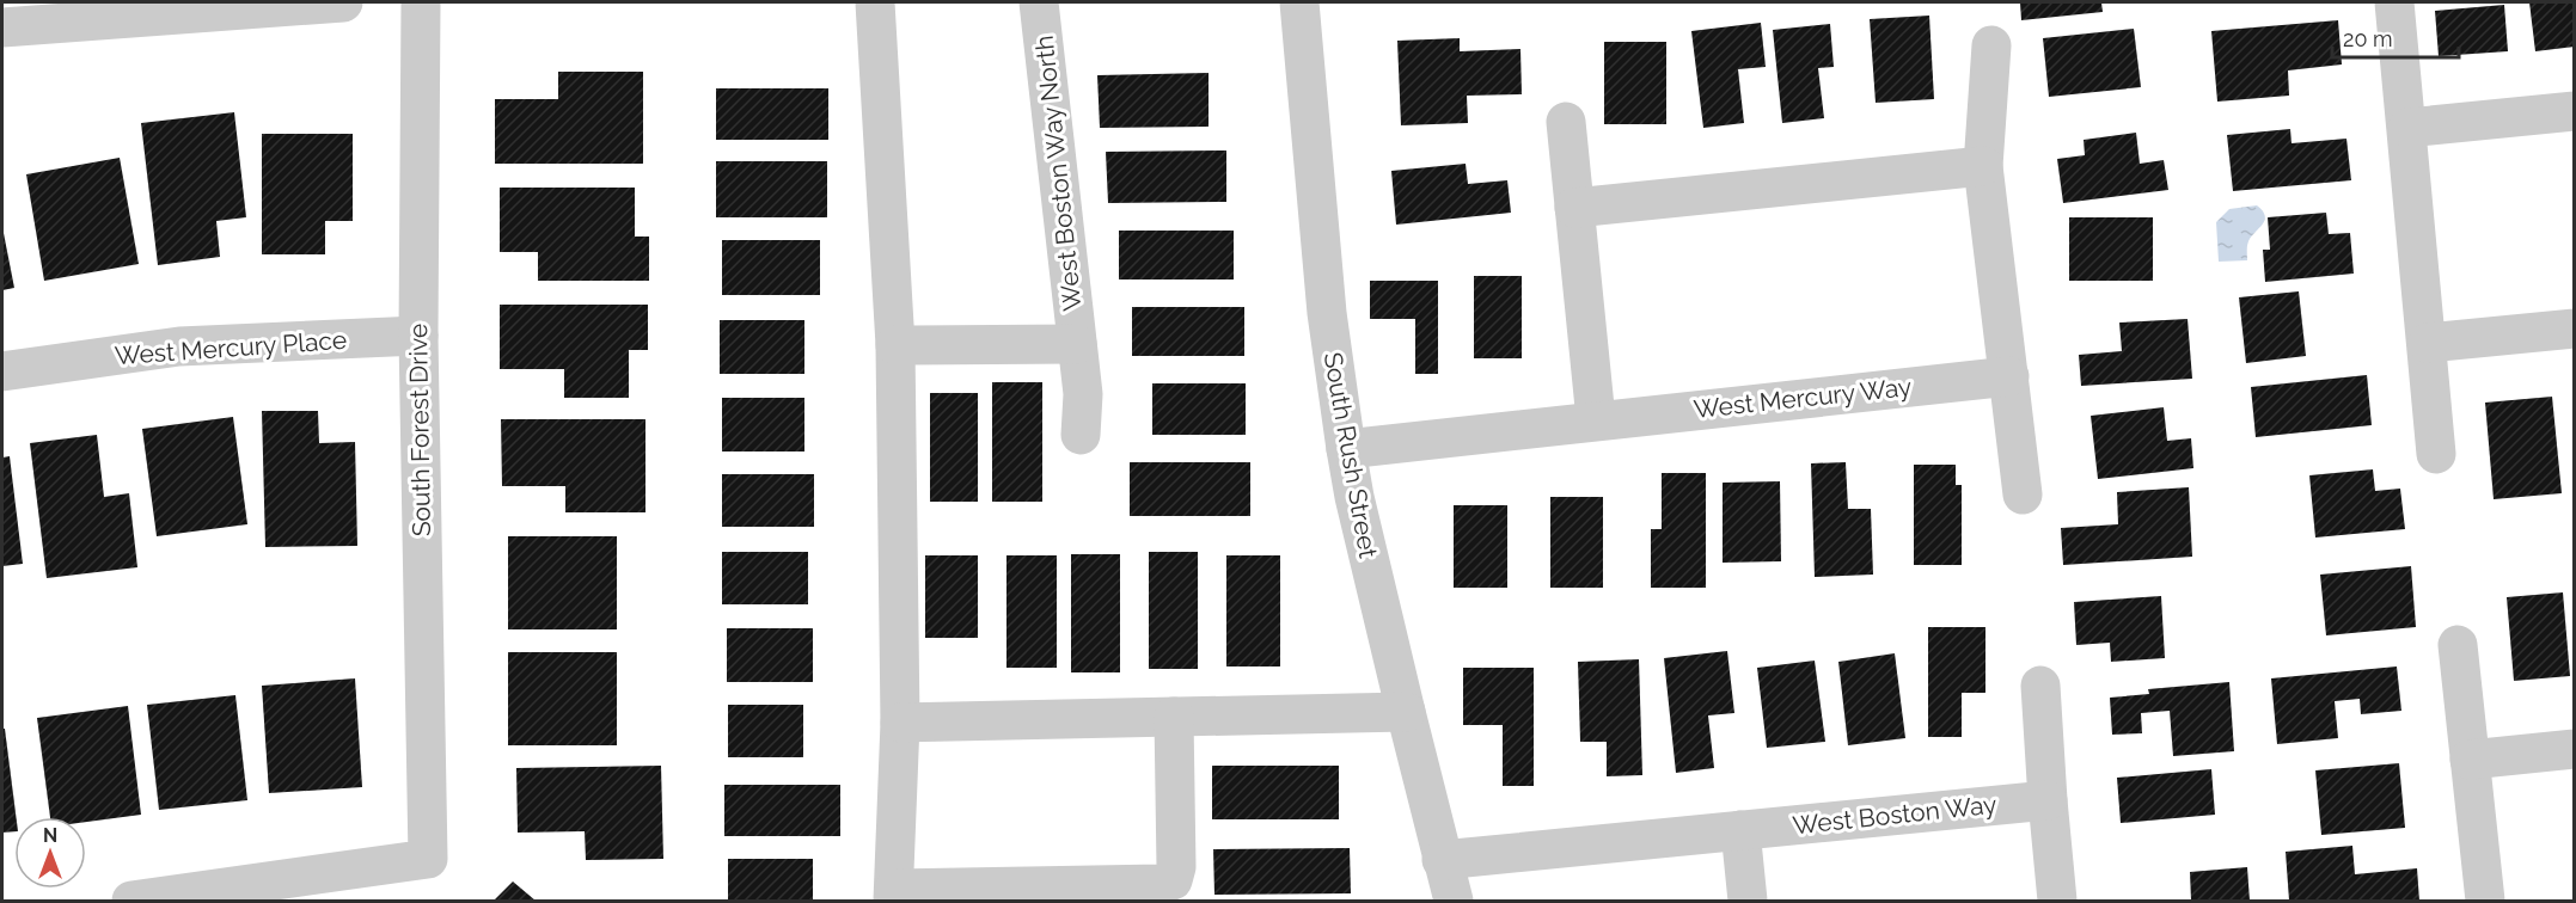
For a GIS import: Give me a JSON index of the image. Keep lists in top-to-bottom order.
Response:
{
  "streets": {
    "street": [
      "West Boston Way North",
      "West Mercury Place",
      "West Mercury Way",
      "South Forest Drive",
      "South Rush Street",
      "West Boston Way"
    ]
  },
  "crossings": [
    ["West Mercury Place", "South Forest Drive"],
    ["West Mercury Way", "South Rush Street"],
    ["South Rush Street", "West Boston Way"]
  ],
  "scale_bar": "20 m",
  "north": "top"
}
